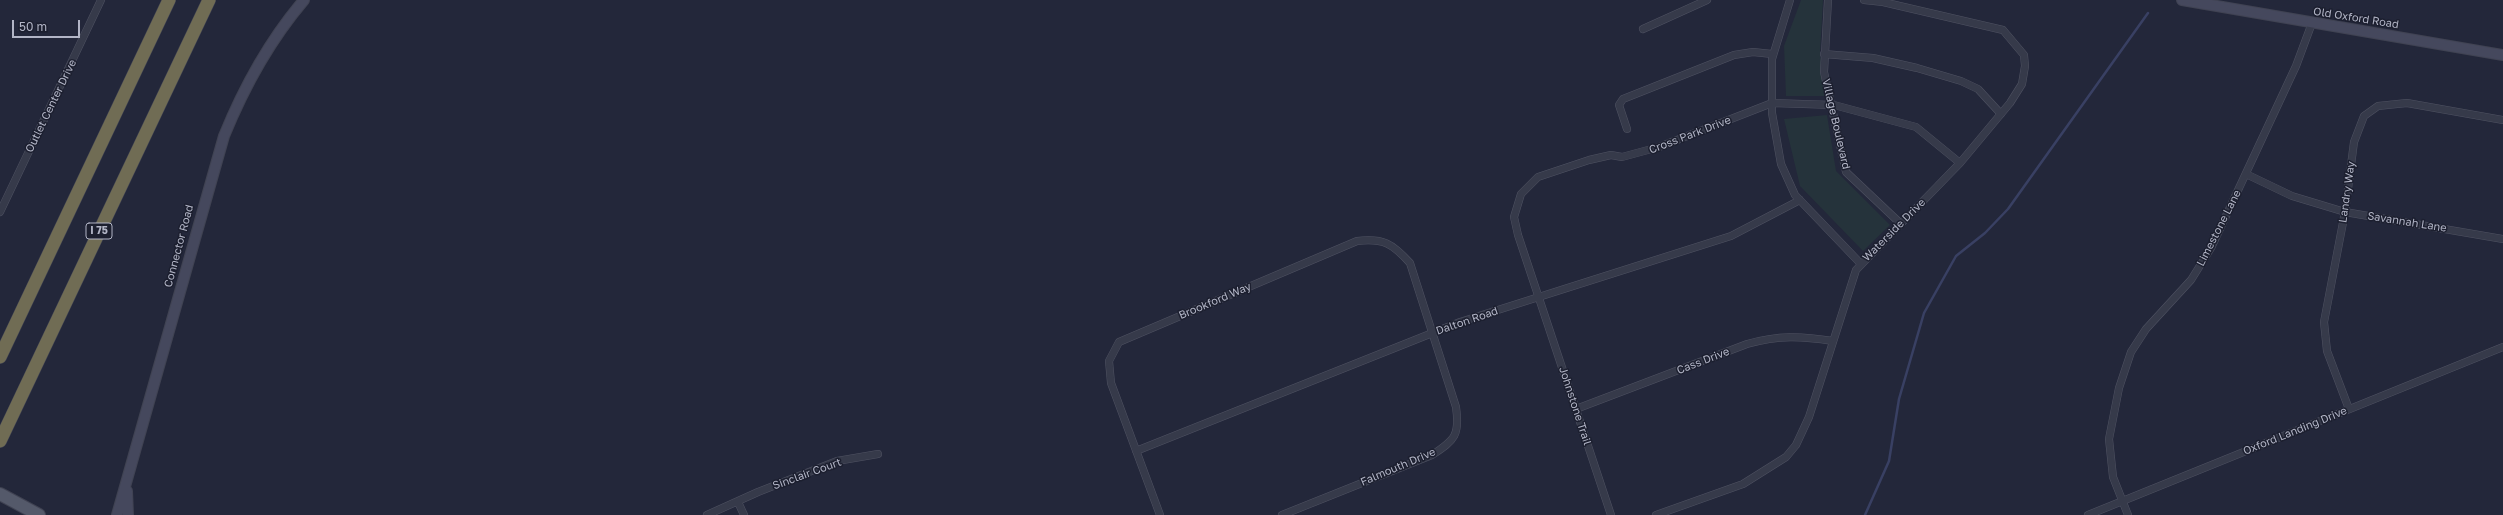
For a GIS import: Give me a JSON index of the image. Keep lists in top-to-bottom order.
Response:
{
  "streets": {
    "highway": ["I 75"],
    "main road": ["Old Oxford Road", "Connector Road"],
    "street": [
      "Outlet Center Drive",
      "Village Boulevard",
      "Cross Park Drive",
      "Landry Way",
      "Savannah Lane",
      "Limestone Lane",
      "Waterside Drive",
      "Brookford Way",
      "Dalton Road",
      "Cass Drive",
      "Johnstone Trail",
      "Oxford Landing Drive",
      "Falmouth Drive",
      "Sinclair Court"
    ]
  },
  "crossings": [
    ["Old Oxford Road", "Limestone Lane"],
    ["Village Boulevard", "Cross Park Drive"],
    ["Village Boulevard", "Waterside Drive"],
    ["Cross Park Drive", "Waterside Drive"],
    ["Cross Park Drive", "Dalton Road"],
    ["Cross Park Drive", "Johnstone Trail"],
    ["Landry Way", "Savannah Lane"],
    ["Landry Way", "Oxford Landing Drive"],
    ["Savannah Lane", "Limestone Lane"],
    ["Limestone Lane", "Oxford Landing Drive"],
    ["Waterside Drive", "Cass Drive"],
    ["Brookford Way", "Dalton Road"],
    ["Brookford Way", "Falmouth Drive"],
    ["Dalton Road", "Johnstone Trail"],
    ["Dalton Road", "Falmouth Drive"],
    ["Cass Drive", "Johnstone Trail"]
  ],
  "scale_bar": "50 m"
}
